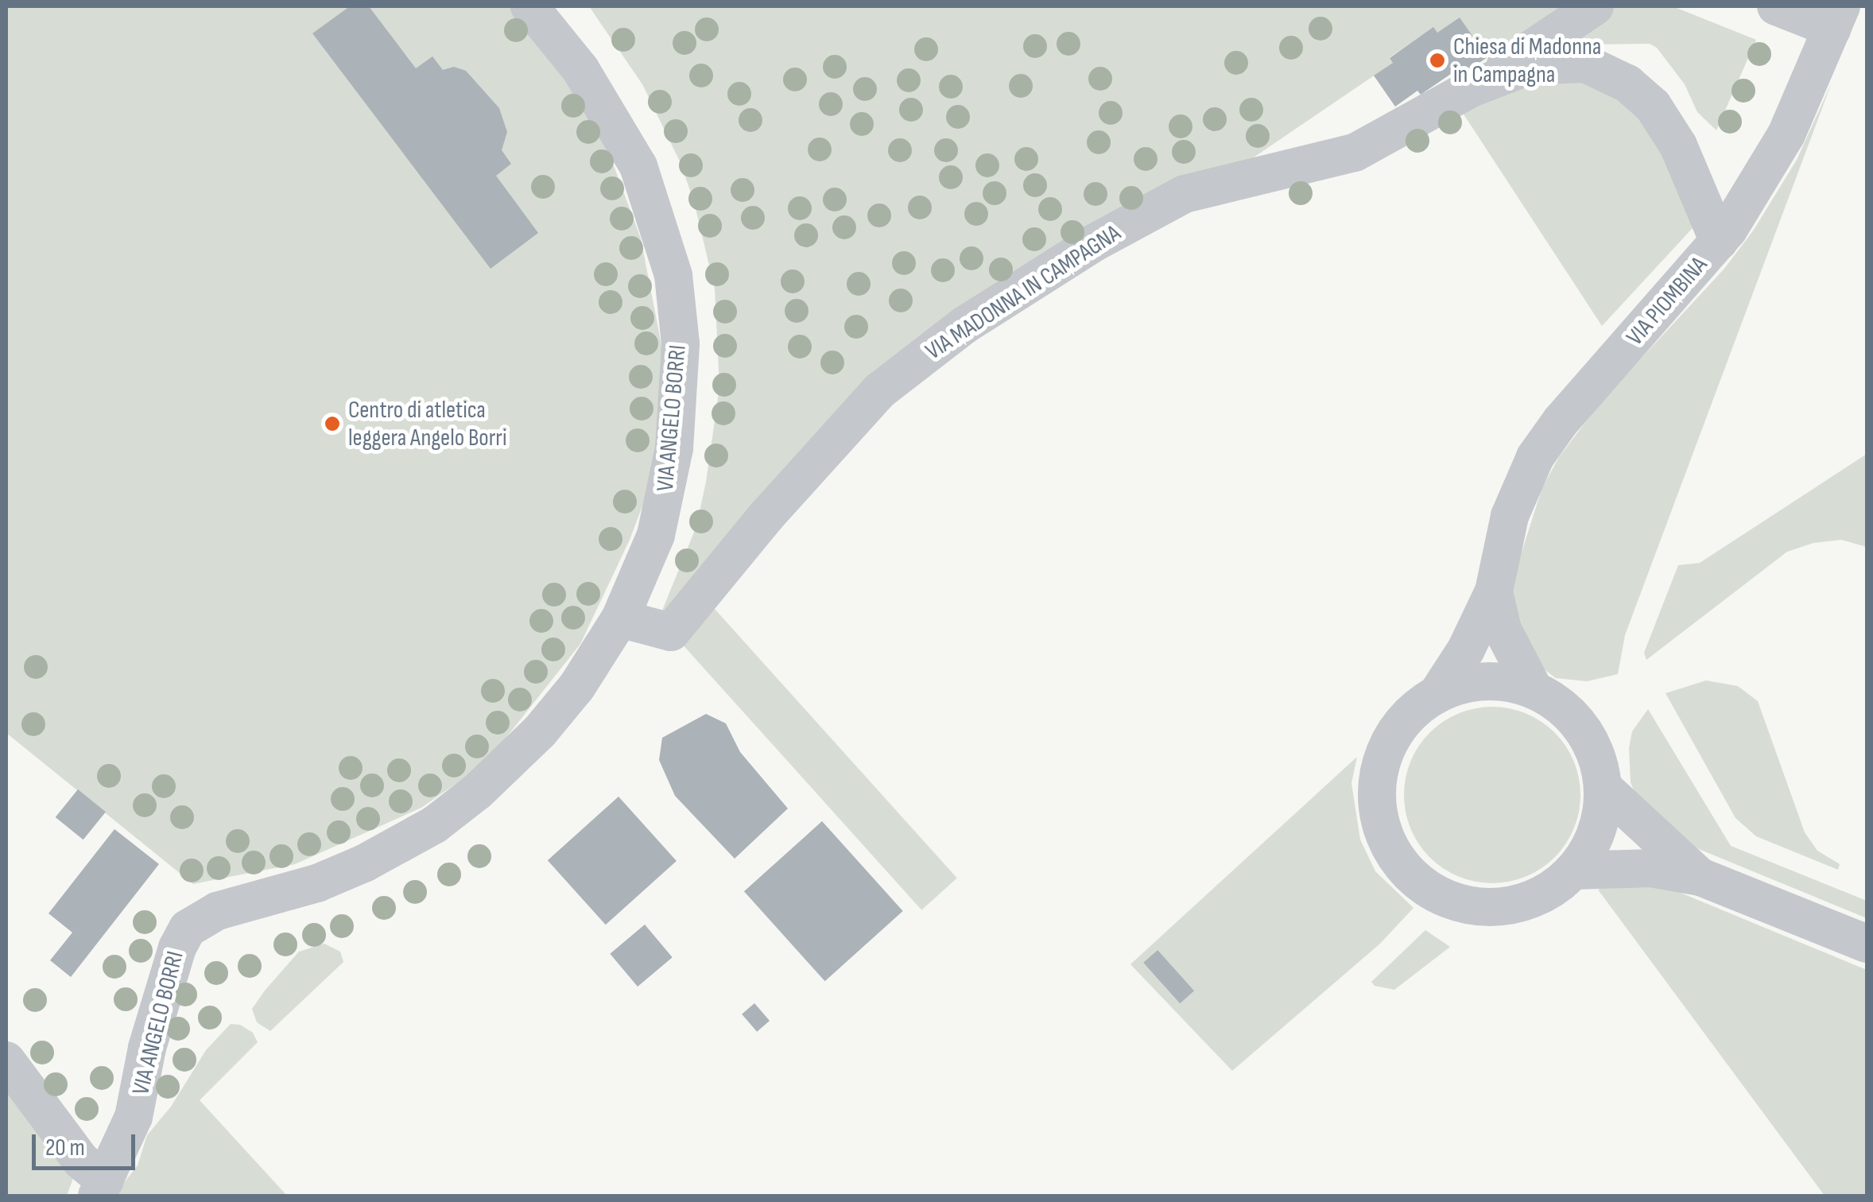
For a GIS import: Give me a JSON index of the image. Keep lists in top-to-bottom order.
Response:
{
  "streets": {
    "street": ["VIA MADONNA IN CAMPAGNA", "VIA PIOMBINA", "VIA ANGELO BORRI"]
  },
  "crossings": [
    ["VIA MADONNA IN CAMPAGNA", "VIA PIOMBINA"],
    ["VIA MADONNA IN CAMPAGNA", "VIA ANGELO BORRI"]
  ],
  "places": ["Chiesa di Madonna in Campagna", "Centro di atletica leggera Angelo Borri"],
  "scale_bar": "20 m"
}
